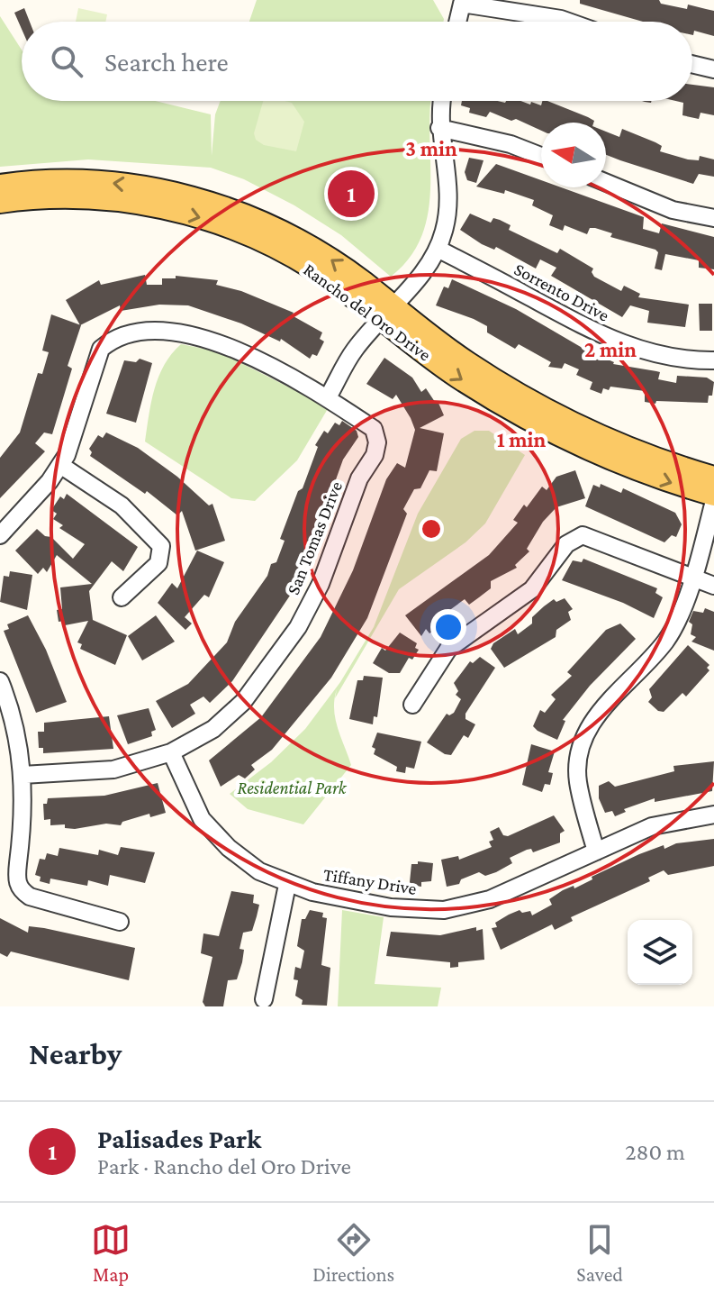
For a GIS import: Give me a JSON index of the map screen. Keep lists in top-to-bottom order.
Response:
{
  "streets": {
    "main road": ["Rancho del Oro Drive"],
    "street": ["Sorrento Drive", "San Tomas Drive", "Tiffany Drive"]
  },
  "crossings": [
    ["San Tomas Drive", "Tiffany Drive"]
  ],
  "parks": ["Residential Park"],
  "north": "left",
  "page": {
    "search": "Search here",
    "pins": "1",
    "heading": "Nearby",
    "list": [
      {
        "mark": "1",
        "name": "Palisades Park",
        "note": "Park · Rancho del Oro Drive",
        "value": "280 m"
      }
    ],
    "nav": ["Map", "Directions", "Saved"]
  },
  "rings": ["3 min", "2 min", "1 min"]
}
